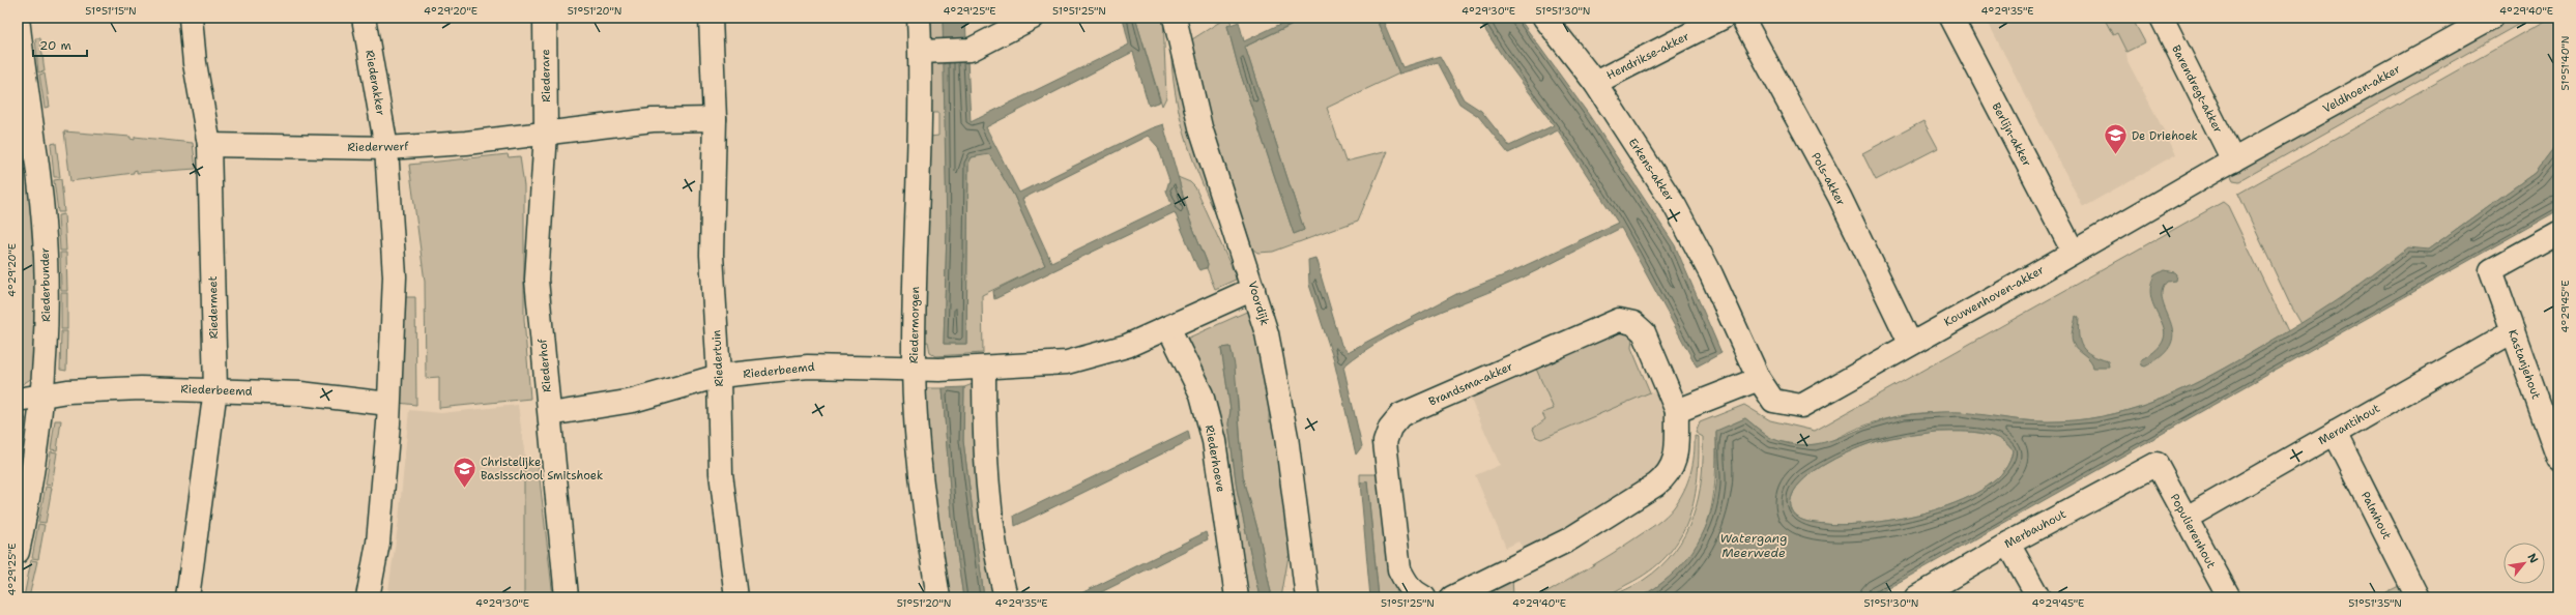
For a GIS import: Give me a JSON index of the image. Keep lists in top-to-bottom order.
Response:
{
  "streets": {
    "street": [
      "Hendrikse-akker",
      "Riederare",
      "Riederakker",
      "Barendregt-akker",
      "Veldhoen-akker",
      "Berlijn-akker",
      "Riederwerf",
      "Erkens-akker",
      "Pols-akker",
      "Riederbunder",
      "Kouwenhoven-akker",
      "Voordijk",
      "Riedermeet",
      "Riedermorgen",
      "Riedertuin",
      "Kastanjehout",
      "Riederhof",
      "Riederbeemd",
      "Brandsma-akker",
      "Merantihout",
      "Riederhoeve",
      "Palmhout",
      "Merbauhout",
      "Populierenhout"
    ]
  },
  "crossings": [
    ["Hendrikse-akker", "Erkens-akker"],
    ["Riederare", "Riederwerf"],
    ["Riederare", "Riederhof"],
    ["Riederakker", "Riederwerf"],
    ["Barendregt-akker", "Veldhoen-akker"],
    ["Barendregt-akker", "Kouwenhoven-akker"],
    ["Veldhoen-akker", "Kouwenhoven-akker"],
    ["Berlijn-akker", "Kouwenhoven-akker"],
    ["Riederwerf", "Riedermeet"],
    ["Riederwerf", "Riederhof"],
    ["Erkens-akker", "Kouwenhoven-akker"],
    ["Pols-akker", "Kouwenhoven-akker"],
    ["Riederbunder", "Riederbeemd"],
    ["Riedermeet", "Riederbeemd"],
    ["Riedermorgen", "Riederbeemd"],
    ["Riedertuin", "Riederbeemd"],
    ["Kastanjehout", "Merantihout"],
    ["Riederhof", "Riederbeemd"],
    ["Merantihout", "Palmhout"],
    ["Merantihout", "Populierenhout"],
    ["Merbauhout", "Populierenhout"]
  ],
  "water": ["Watergang Meerwede"],
  "places": {
    "school or university": ["De Driehoek", "Christelijke Basisschool Smitshoek"]
  },
  "scale_bar": "20 m",
  "north": "top right",
  "coordinates": [
    "51°51'15\"N",
    "4°29'20\"E",
    "51°51'20\"N",
    "4°29'25\"E",
    "51°51'25\"N",
    "4°29'30\"E",
    "51°51'30\"N",
    "4°29'35\"E",
    "4°29'40\"E",
    "51°51'40\"N",
    "4°29'45\"E",
    "51°51'35\"N"
  ]
}
